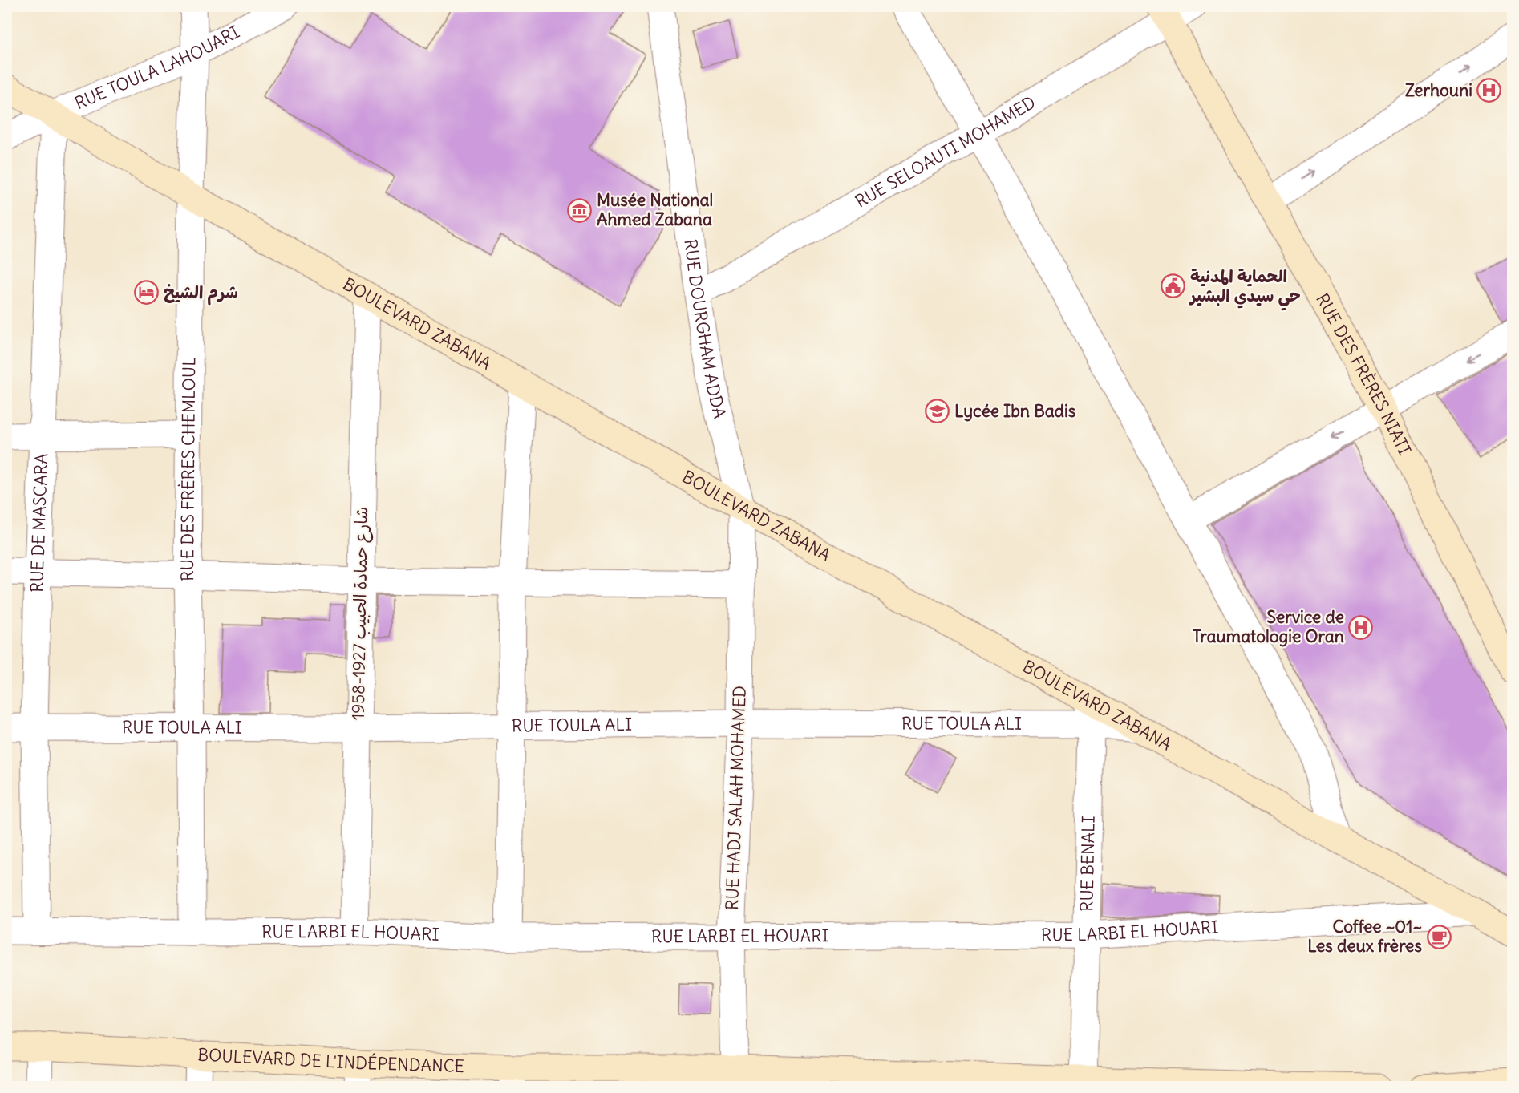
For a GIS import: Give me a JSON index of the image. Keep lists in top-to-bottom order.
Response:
{
  "streets": {
    "main road": ["BOULEVARD ZABANA", "RUE DES FRÈRES NIATI", "BOULEVARD DE L'INDÉPENDANCE"],
    "street": [
      "RUE TOULA LAHOUARI",
      "RUE SELOAUTI MOHAMED",
      "RUE DOURGHAM ADDA",
      "RUE DES FRÈRES CHEMLOUL",
      "RUE DE MASCARA",
      "شارع حمادة الحبيب 1927-1958",
      "RUE TOULA ALI",
      "RUE HADJ SALAH MOHAMED",
      "RUE BENALI",
      "RUE LARBI EL HOUARI"
    ]
  },
  "crossings": [
    ["RUE TOULA LAHOUARI", "BOULEVARD ZABANA"],
    ["RUE TOULA LAHOUARI", "RUE DES FRÈRES CHEMLOUL"],
    ["RUE TOULA LAHOUARI", "RUE DE MASCARA"],
    ["RUE SELOAUTI MOHAMED", "RUE DOURGHAM ADDA"],
    ["RUE SELOAUTI MOHAMED", "RUE DES FRÈRES NIATI"],
    ["BOULEVARD ZABANA", "RUE DOURGHAM ADDA"],
    ["BOULEVARD ZABANA", "RUE DES FRÈRES CHEMLOUL"],
    ["BOULEVARD ZABANA", "RUE DE MASCARA"],
    ["BOULEVARD ZABANA", "شارع حمادة الحبيب 1927-1958"],
    ["BOULEVARD ZABANA", "RUE TOULA ALI"],
    ["BOULEVARD ZABANA", "RUE HADJ SALAH MOHAMED"],
    ["BOULEVARD ZABANA", "RUE BENALI"],
    ["BOULEVARD ZABANA", "RUE LARBI EL HOUARI"],
    ["RUE DOURGHAM ADDA", "RUE HADJ SALAH MOHAMED"],
    ["RUE DES FRÈRES CHEMLOUL", "RUE TOULA ALI"],
    ["RUE DES FRÈRES CHEMLOUL", "RUE LARBI EL HOUARI"],
    ["RUE DE MASCARA", "RUE TOULA ALI"],
    ["RUE DE MASCARA", "RUE LARBI EL HOUARI"],
    ["شارع حمادة الحبيب 1927-1958", "RUE TOULA ALI"],
    ["شارع حمادة الحبيب 1927-1958", "RUE LARBI EL HOUARI"],
    ["RUE TOULA ALI", "RUE HADJ SALAH MOHAMED"],
    ["RUE TOULA ALI", "RUE BENALI"],
    ["RUE HADJ SALAH MOHAMED", "RUE LARBI EL HOUARI"],
    ["RUE HADJ SALAH MOHAMED", "BOULEVARD DE L'INDÉPENDANCE"],
    ["RUE BENALI", "RUE LARBI EL HOUARI"],
    ["RUE BENALI", "BOULEVARD DE L'INDÉPENDANCE"]
  ],
  "places": {
    "hospital": ["Zerhouni", "Service de Traumatologie Oran"],
    "museum": ["Musée National Ahmed Zabana"],
    "public building": ["الحماية المدنية حي سيدي البشير"],
    "hotel": ["شرم الشيخ"],
    "school or university": ["Lycée Ibn Badis"],
    "cafe": ["Coffee ~01~ Les deux frères"]
  }
}
